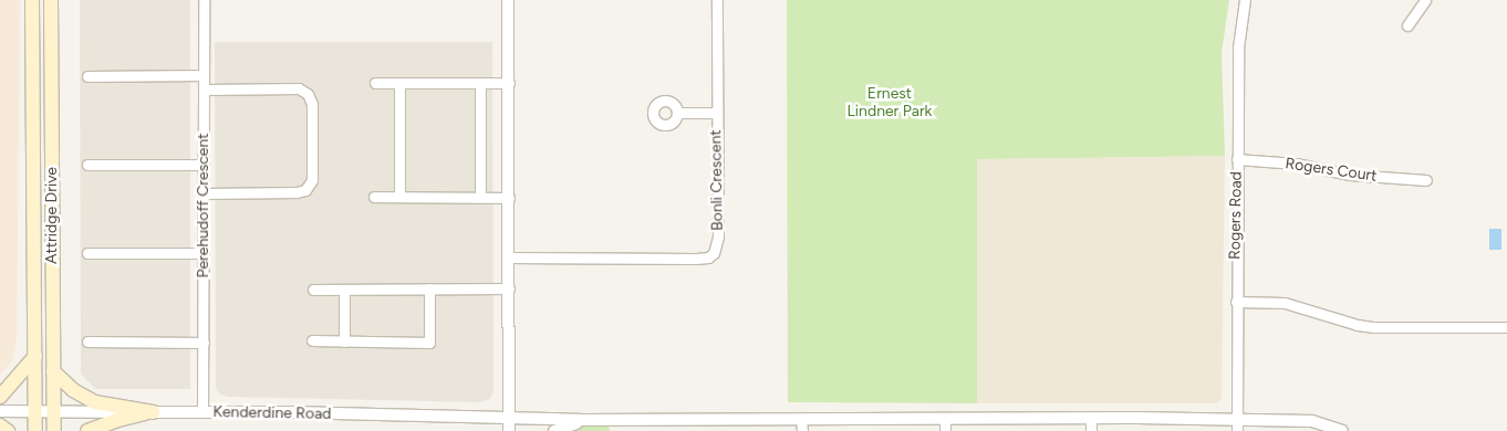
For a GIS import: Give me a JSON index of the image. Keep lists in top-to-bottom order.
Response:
{
  "streets": {
    "main road": ["Attridge Drive"],
    "street": [
      "Rogers Court",
      "Bonli Crescent",
      "Perehudoff Crescent",
      "Rogers Road",
      "Kenderdine Road"
    ]
  },
  "crossings": [
    ["Rogers Court", "Rogers Road"],
    ["Perehudoff Crescent", "Kenderdine Road"],
    ["Attridge Drive", "Kenderdine Road"],
    ["Rogers Road", "Kenderdine Road"]
  ],
  "parks": ["Ernest Lindner Park"]
}
